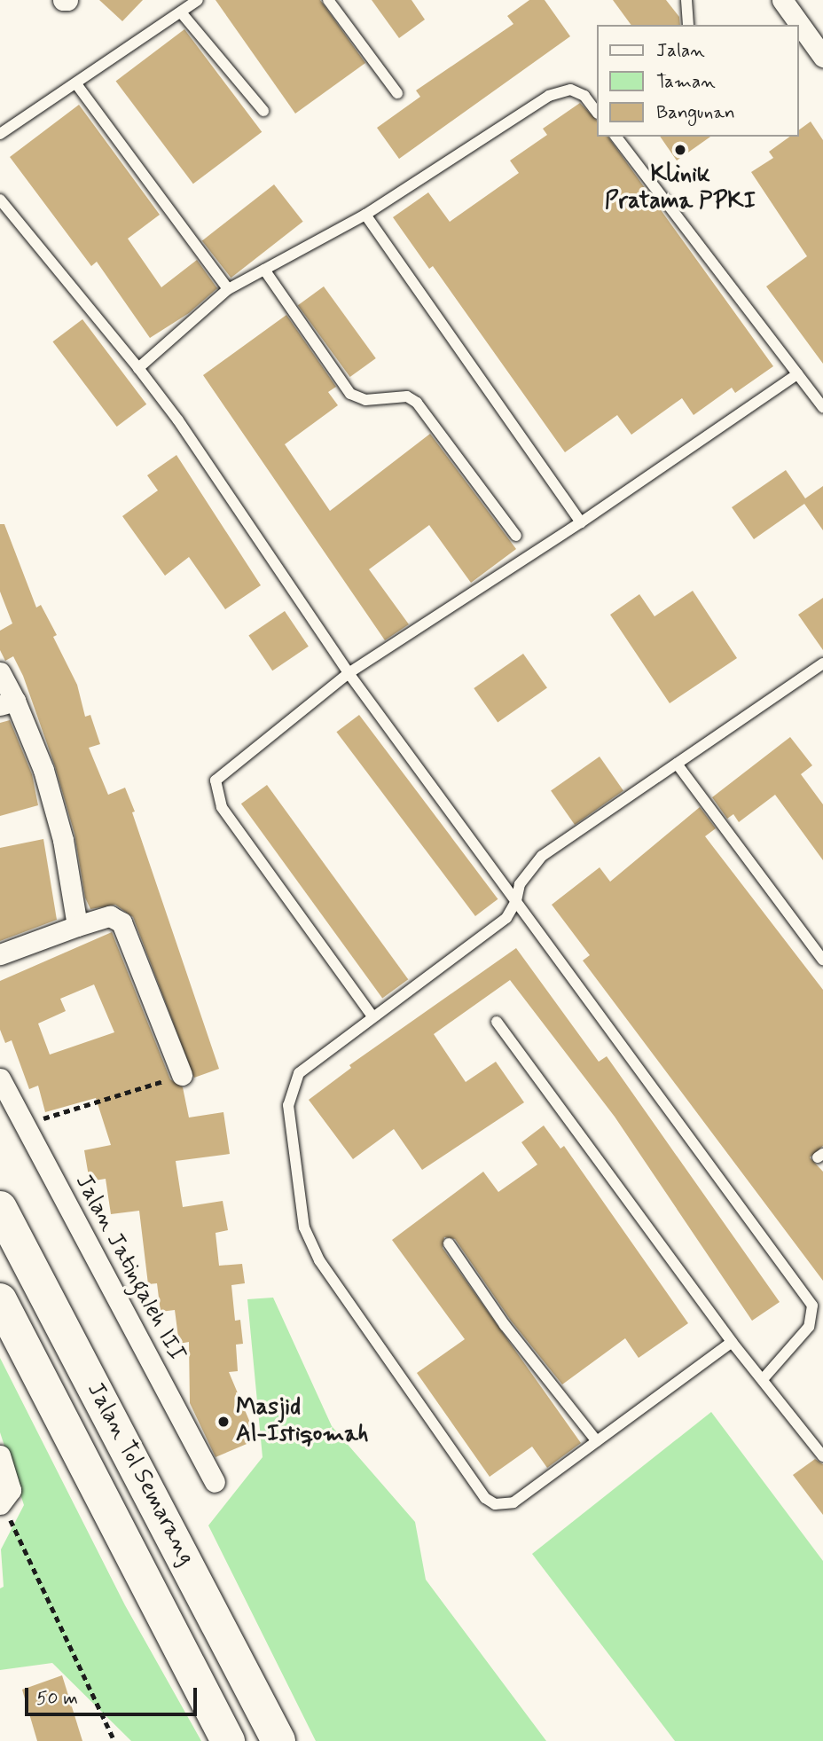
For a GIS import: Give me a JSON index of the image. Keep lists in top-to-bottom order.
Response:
{
  "streets": {
    "highway": ["Jalan Tol Semarang"],
    "street": ["Jalan Jatingaleh III"]
  },
  "places": ["Klinik Pratama PPKI", "Masjid Al-Istiqomah"],
  "legend": ["Jalan", "Taman", "Bangunan"],
  "scale_bar": "50 m"
}
